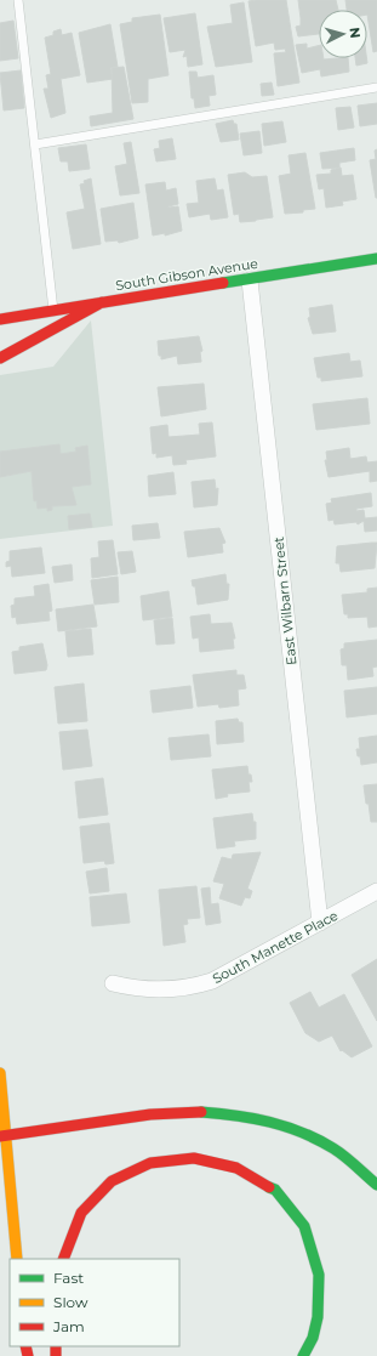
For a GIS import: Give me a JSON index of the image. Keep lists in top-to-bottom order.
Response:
{
  "streets": {
    "main road": ["South Gibson Avenue"],
    "street": ["East Wilbarn Street", "South Manette Place"]
  },
  "crossings": [
    ["South Gibson Avenue", "East Wilbarn Street"],
    ["East Wilbarn Street", "South Manette Place"]
  ],
  "legend": ["Fast", "Slow", "Jam"],
  "north": "right"
}
